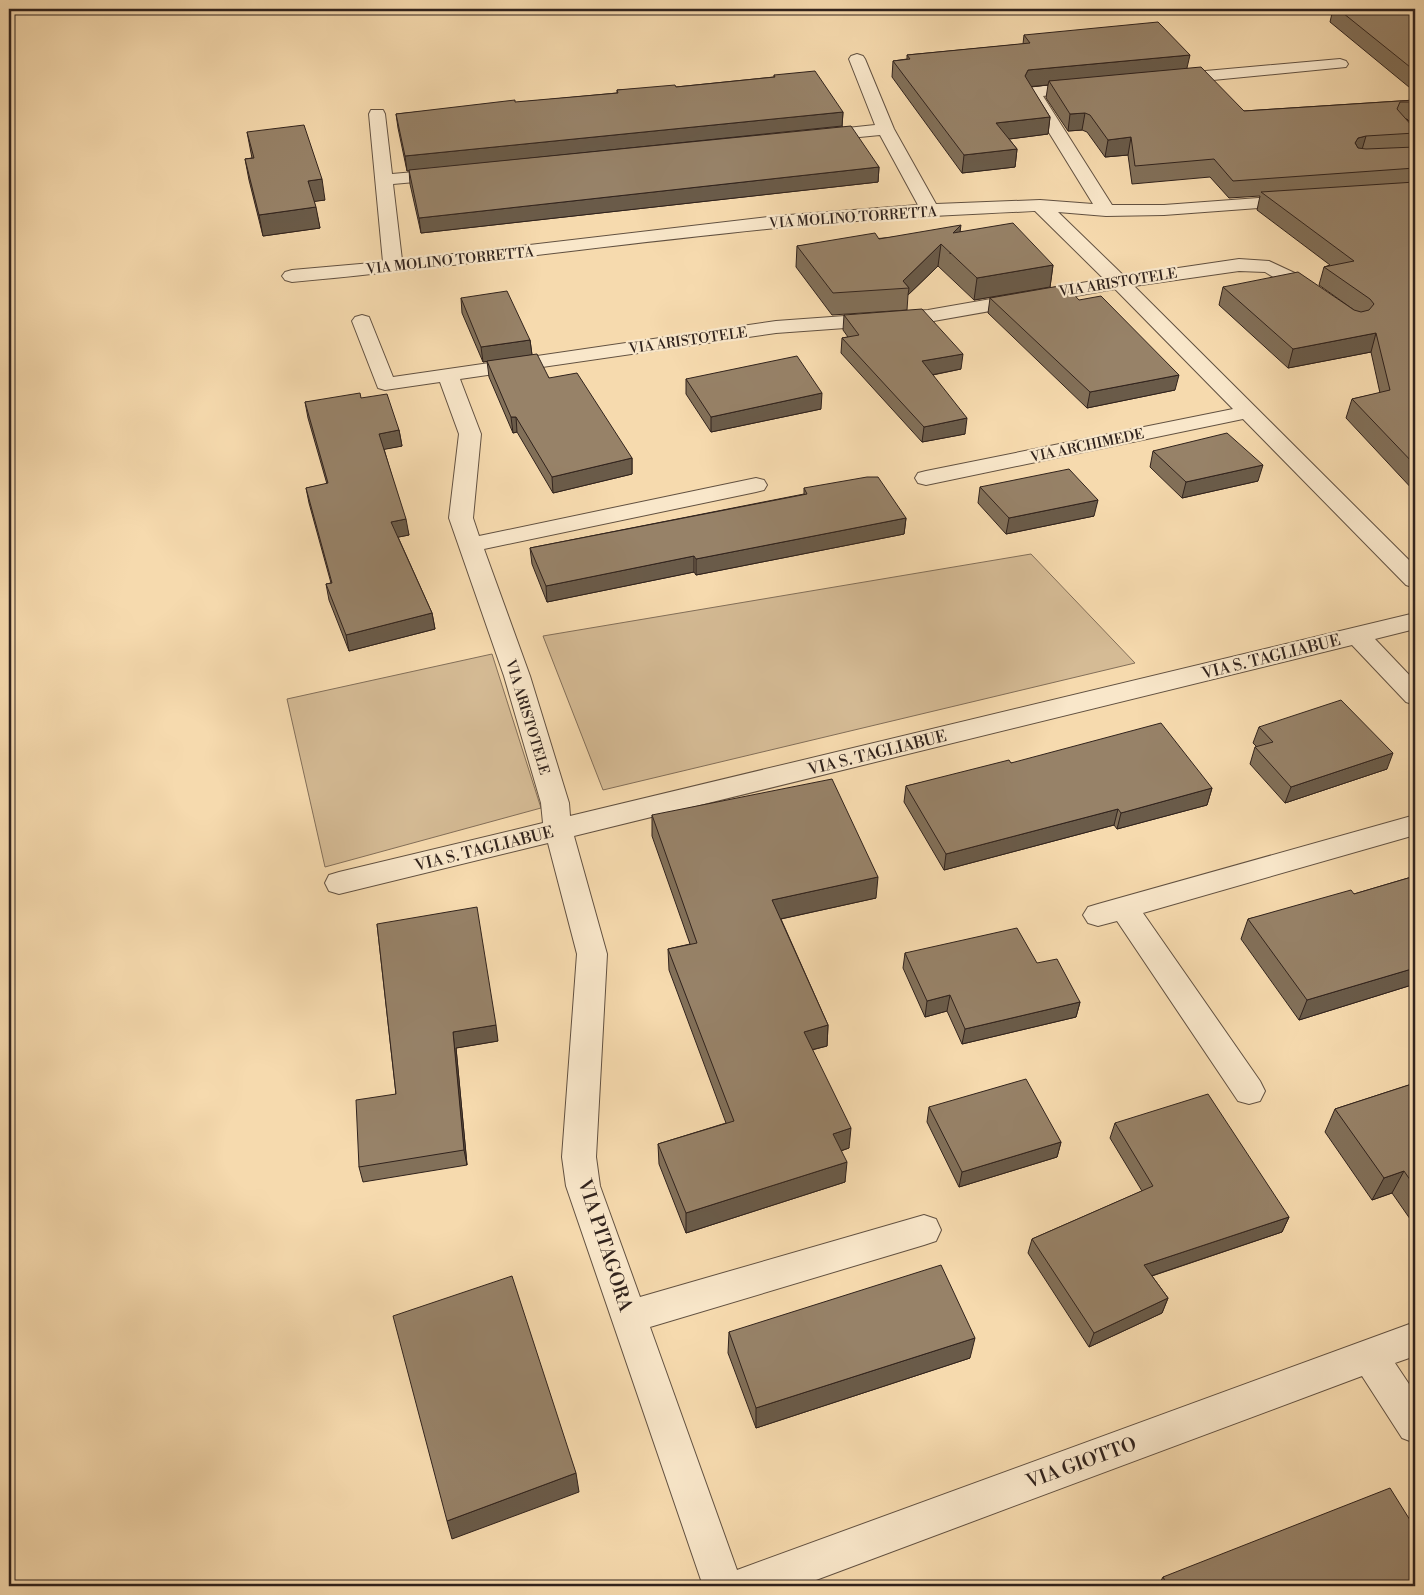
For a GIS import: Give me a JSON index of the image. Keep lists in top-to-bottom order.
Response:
{
  "streets": {
    "street": [
      "VIA MOLINO TORRETTA",
      "VIA ARISTOTELE",
      "VIA ARCHIMEDE",
      "VIA S. TAGLIABUE",
      "VIA PITAGORA",
      "VIA GIOTTO"
    ]
  },
  "crossings": [
    ["VIA ARISTOTELE", "VIA S. TAGLIABUE"],
    ["VIA ARISTOTELE", "VIA PITAGORA"],
    ["VIA S. TAGLIABUE", "VIA PITAGORA"]
  ]
}
